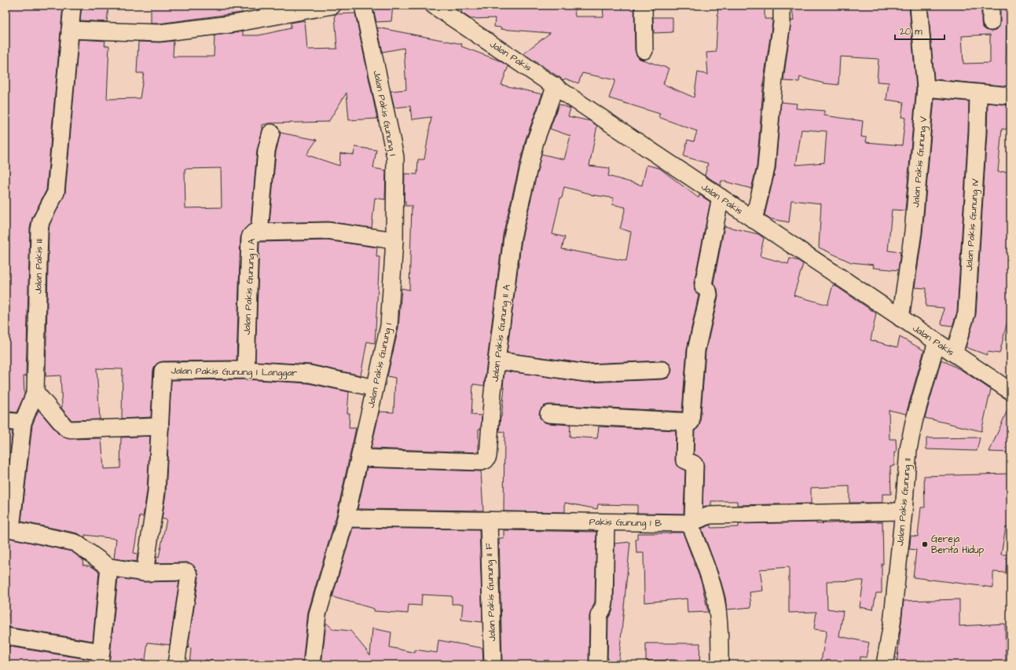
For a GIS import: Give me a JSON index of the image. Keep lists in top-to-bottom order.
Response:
{
  "streets": {
    "street": [
      "Jalan Pakis",
      "Jalan Pakis Gunung I",
      "Jalan Pakis Gunung V",
      "Jalan Pakis Gunung IV",
      "Jalan Pakis III",
      "Jalan Pakis Gunung I A",
      "Jalan Pakis Gunung II A",
      "Jalan Pakis Gunung I Langgar",
      "Jalan Pakis Gunung II",
      "Pakis Gunung 1 B",
      "Jalan Pakis Gunung II F"
    ]
  },
  "crossings": [
    ["Jalan Pakis", "Jalan Pakis Gunung V"],
    ["Jalan Pakis", "Jalan Pakis Gunung IV"],
    ["Jalan Pakis", "Jalan Pakis Gunung II A"],
    ["Jalan Pakis", "Jalan Pakis Gunung II"],
    ["Jalan Pakis Gunung I", "Jalan Pakis Gunung I A"],
    ["Jalan Pakis Gunung I", "Jalan Pakis Gunung II A"],
    ["Jalan Pakis Gunung I", "Jalan Pakis Gunung I Langgar"],
    ["Jalan Pakis Gunung I", "Pakis Gunung 1 B"],
    ["Jalan Pakis Gunung I A", "Jalan Pakis Gunung I Langgar"],
    ["Jalan Pakis Gunung II", "Pakis Gunung 1 B"],
    ["Pakis Gunung 1 B", "Jalan Pakis Gunung II F"]
  ],
  "places": ["Gereja Berita Hidup"],
  "scale_bar": "20 m"
}
